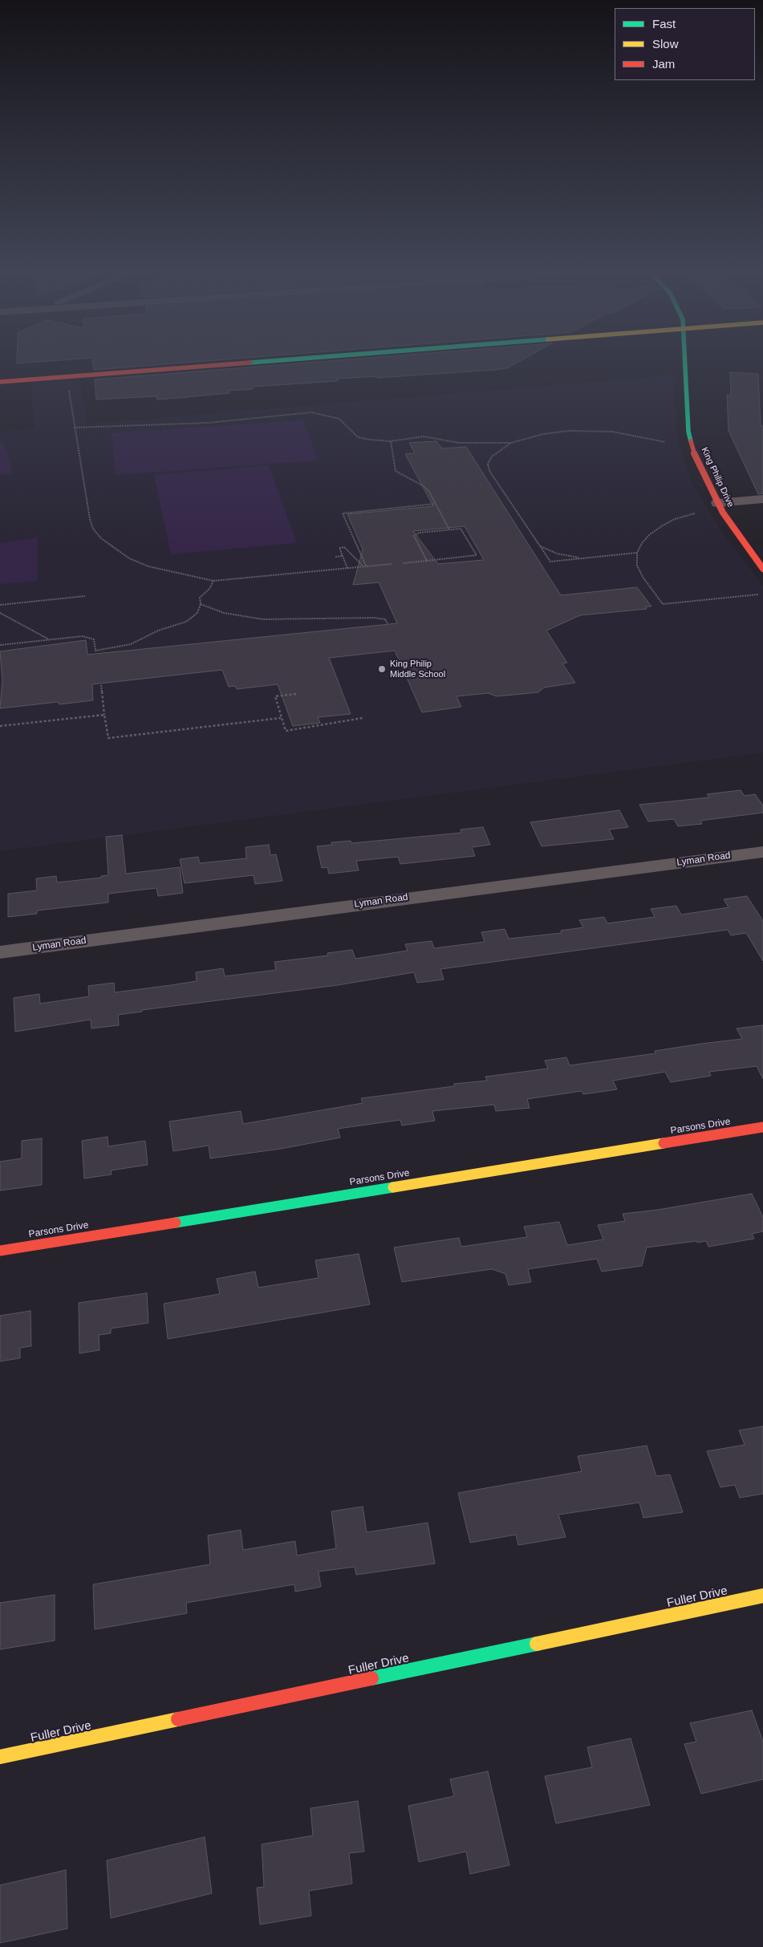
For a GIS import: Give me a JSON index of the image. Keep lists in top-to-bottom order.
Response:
{
  "streets": {
    "street": [
      "King Philip Drive",
      "Lyman Road",
      "Parsons Drive",
      "Fuller Drive"
    ]
  },
  "places": ["King Philip Middle School"],
  "legend": ["Fast", "Slow", "Jam"]
}
